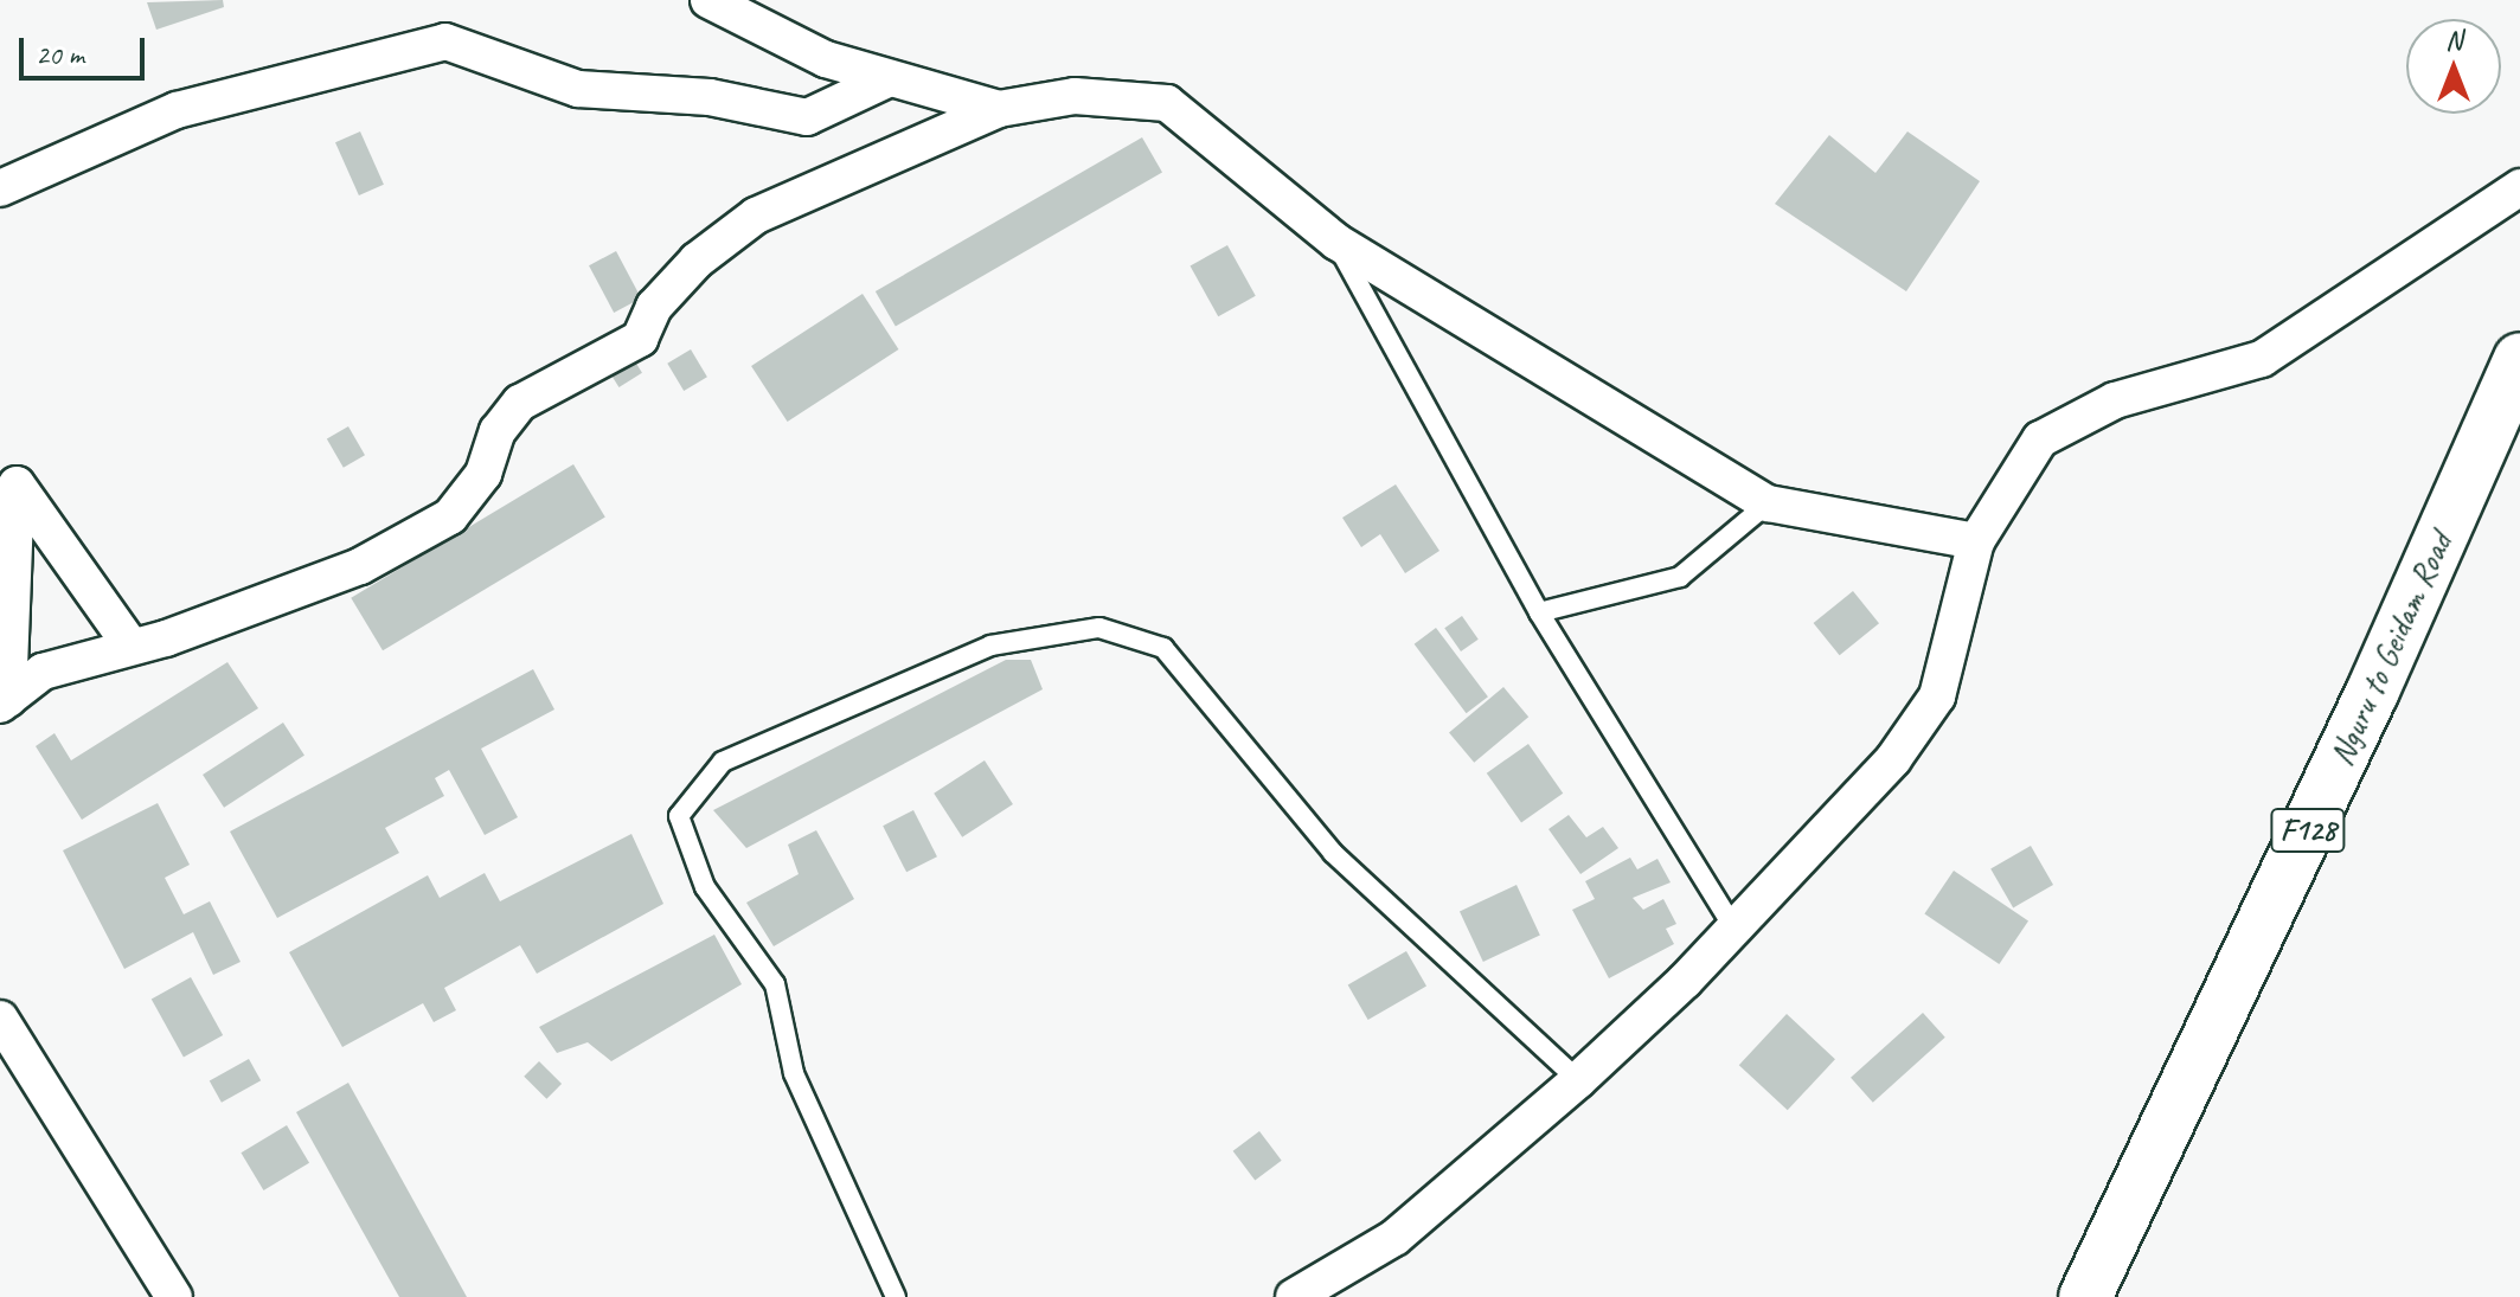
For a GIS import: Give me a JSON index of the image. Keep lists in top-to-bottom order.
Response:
{
  "streets": {
    "main road": ["Nguru to Geidam Road", "F128"]
  },
  "scale_bar": "20 m",
  "north": "top"
}
